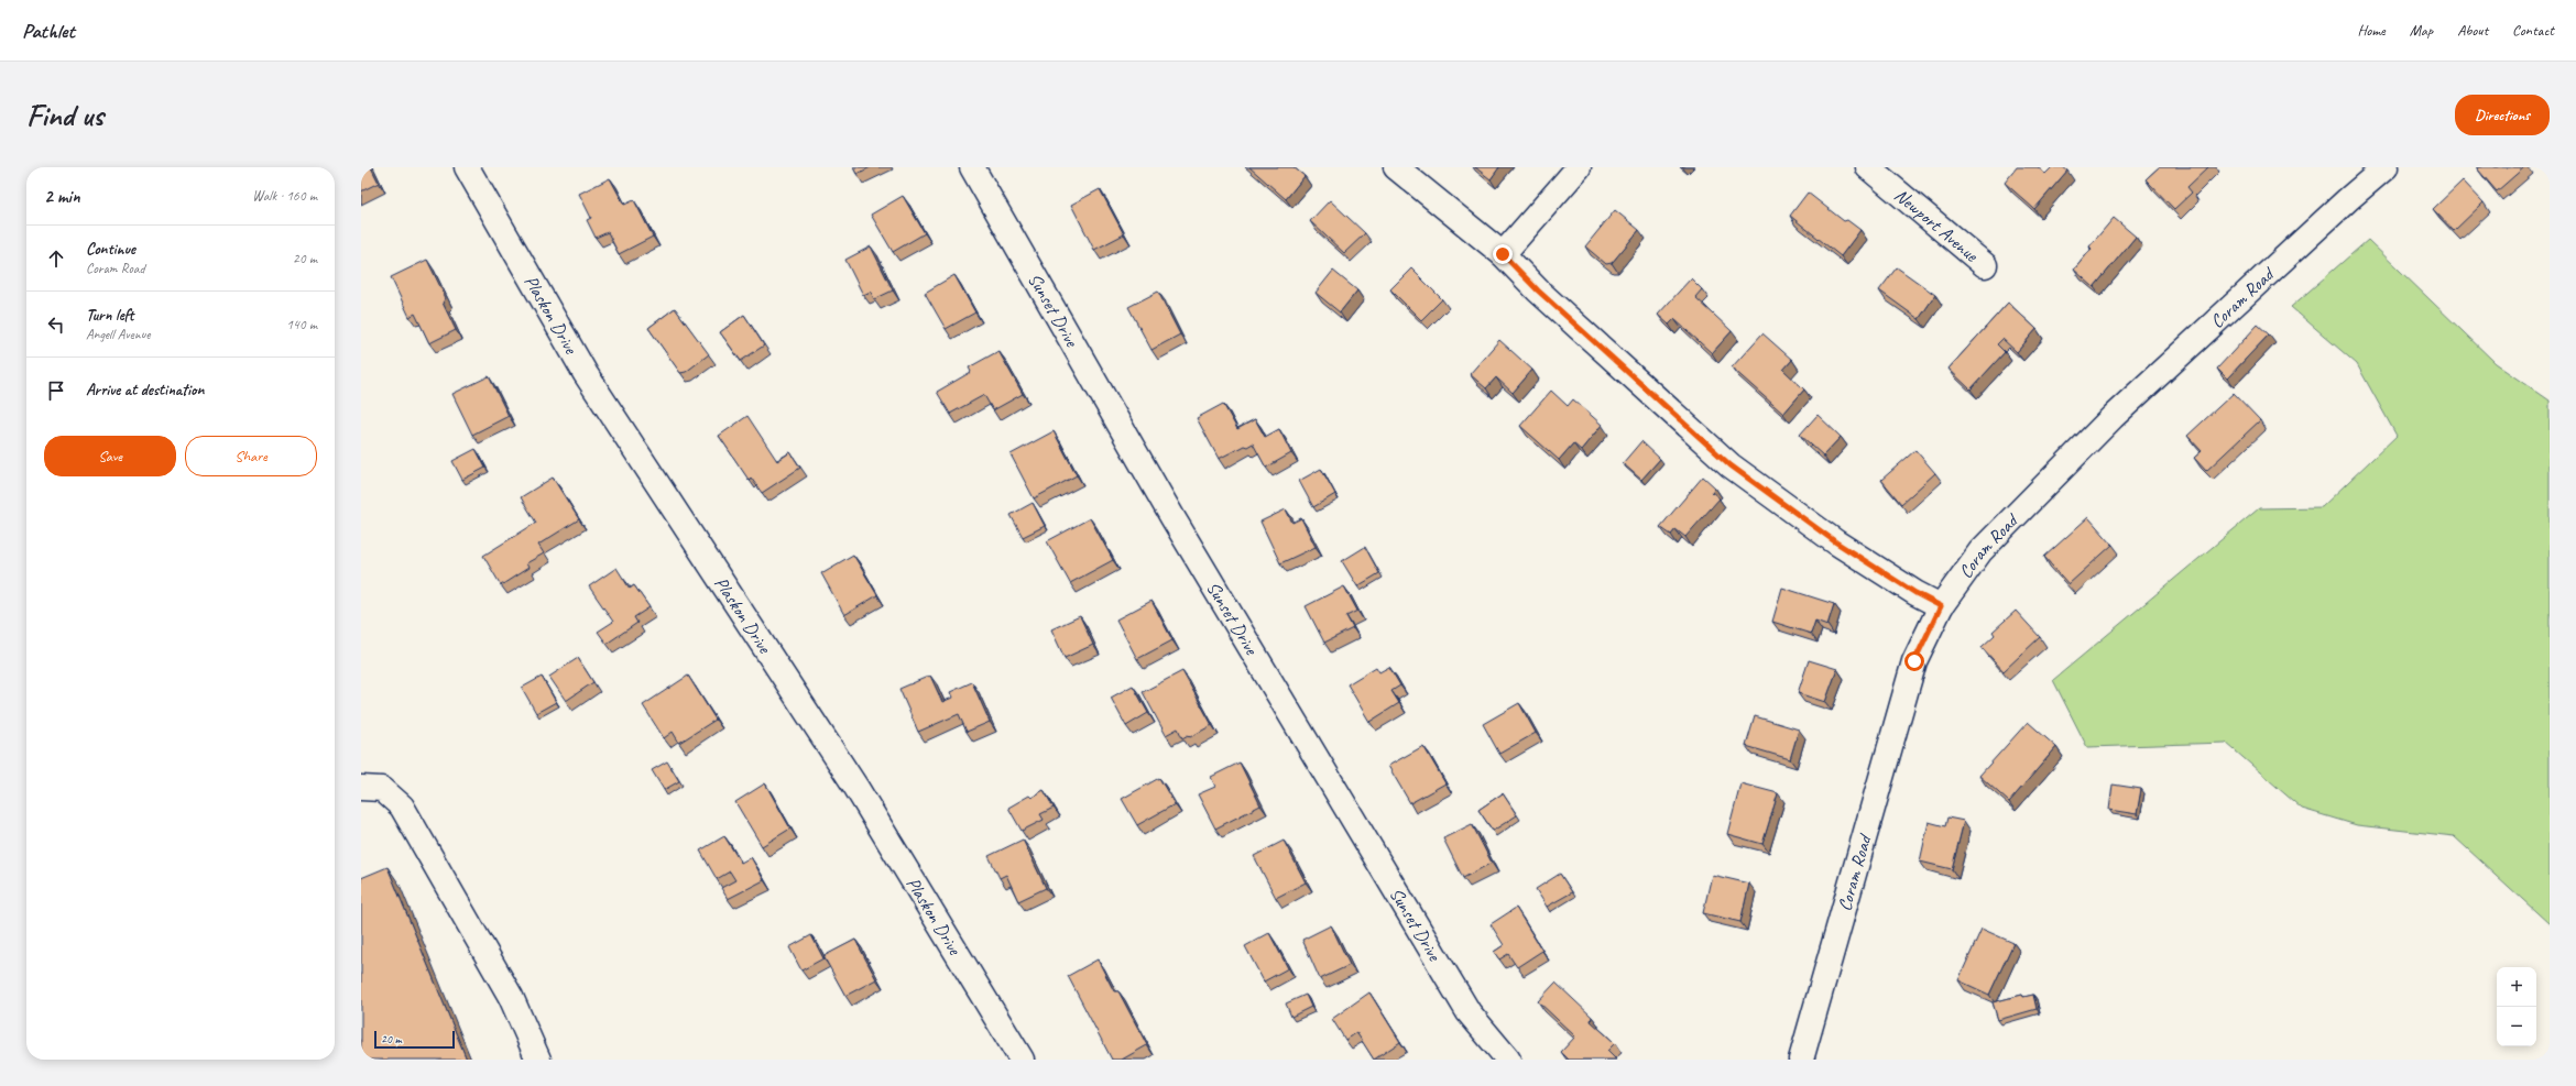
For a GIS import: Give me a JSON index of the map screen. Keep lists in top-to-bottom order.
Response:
{
  "streets": {
    "street": [
      "Newport Avenue",
      "Coram Road",
      "Sunset Drive",
      "Plaskon Drive"
    ]
  },
  "scale_bar": "20 m",
  "page": {
    "header": "Pathlet",
    "nav": [
      "Home",
      "Map",
      "About",
      "Contact"
    ],
    "buttons": [
      "Directions",
      ["Save", "Share"]
    ],
    "title": "Find us",
    "heading": ["2 min", "Walk · 160 m"],
    "list": [
      ["Continue", "Coram Road", "20 m"],
      ["Turn left", "Angell Avenue", "140 m"],
      "Arrive at destination"
    ],
    "map_buttons": ["+", "−"],
    "scale": "20 m"
  }
}
